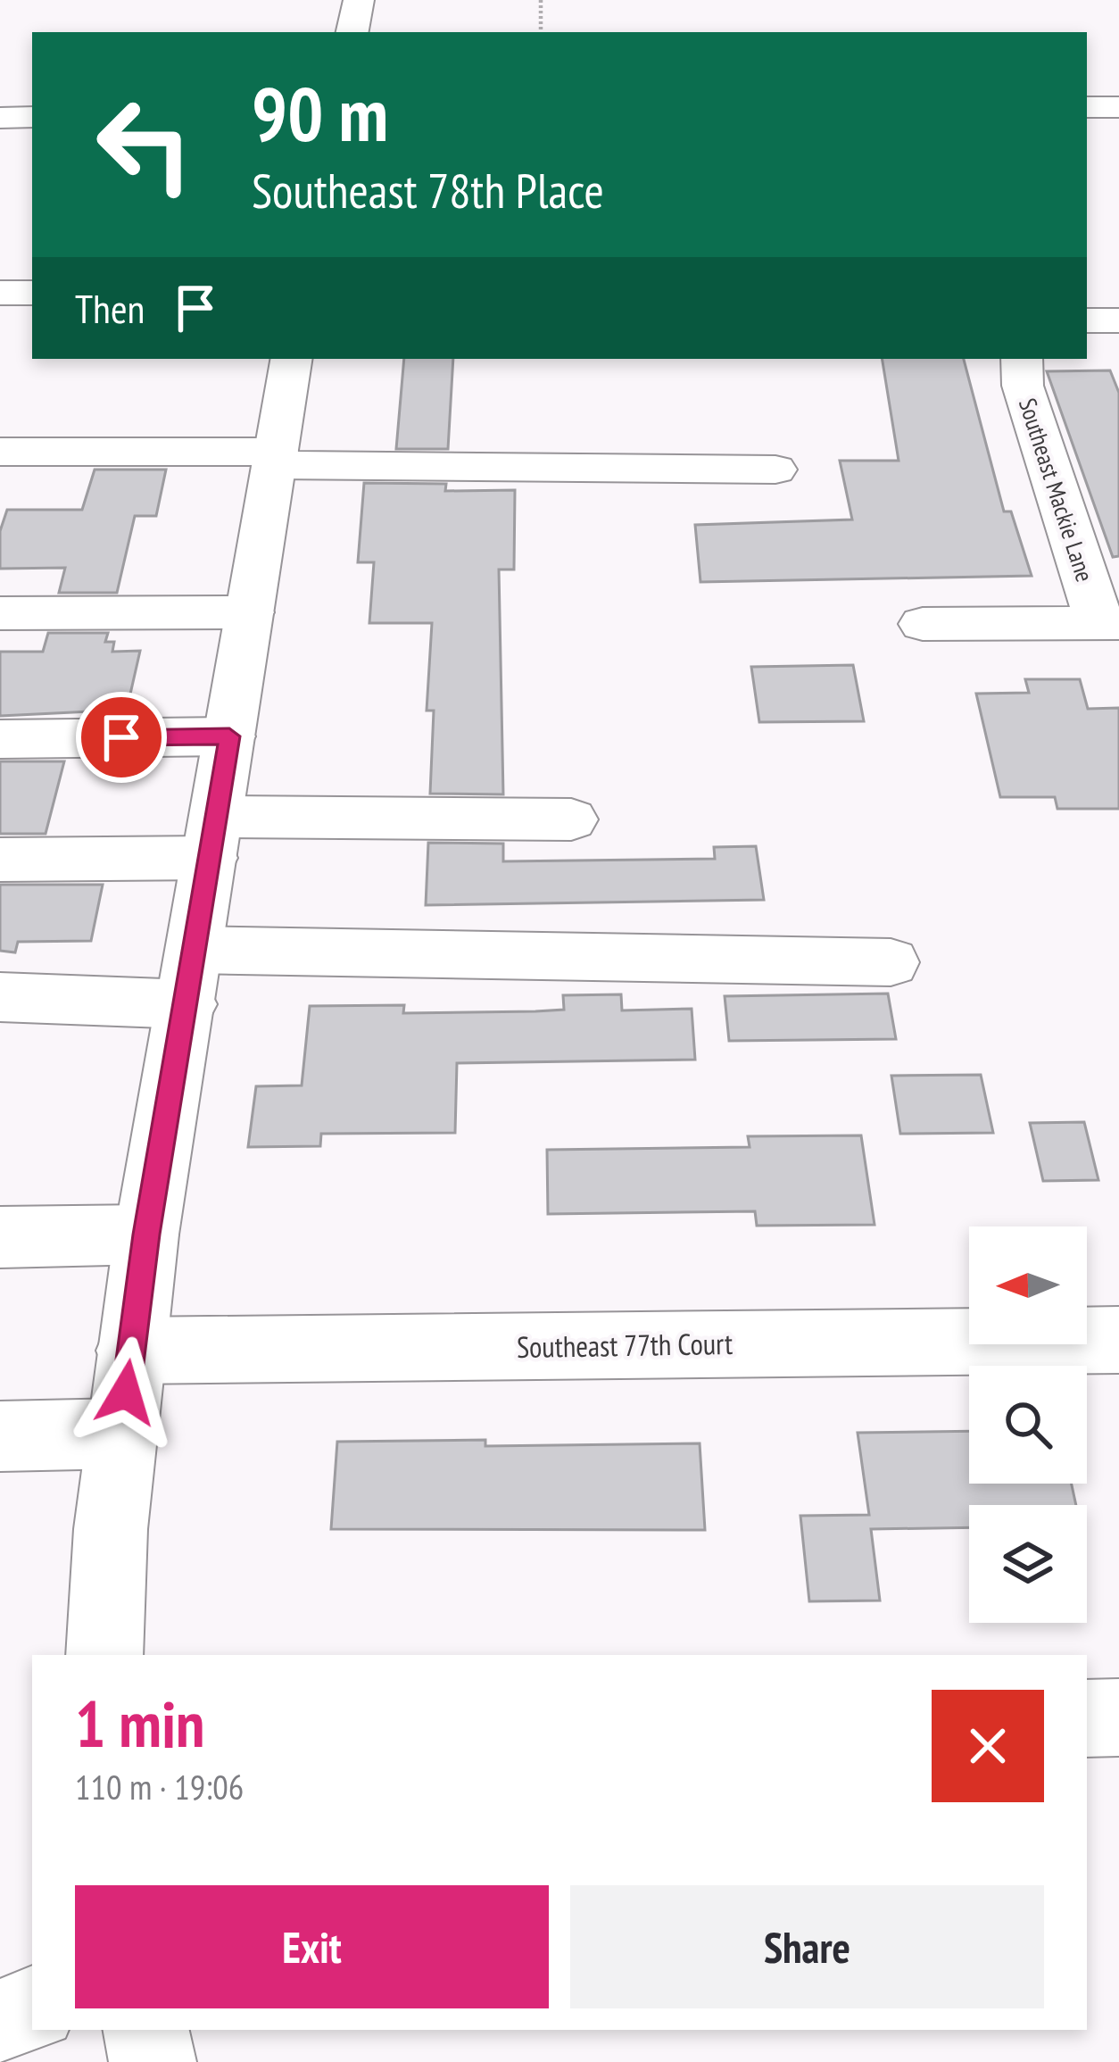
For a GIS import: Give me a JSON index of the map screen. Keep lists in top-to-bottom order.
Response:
{
  "streets": {
    "main road": ["Southeast Mackie Lane", "Southeast 77th Court"]
  },
  "north": "left",
  "page": {
    "turn": ["90 m", "Southeast 78th Place"],
    "then": "Then",
    "heading": ["1 min", "110 m · 19:06"],
    "buttons": ["Exit", "Share"]
  }
}
